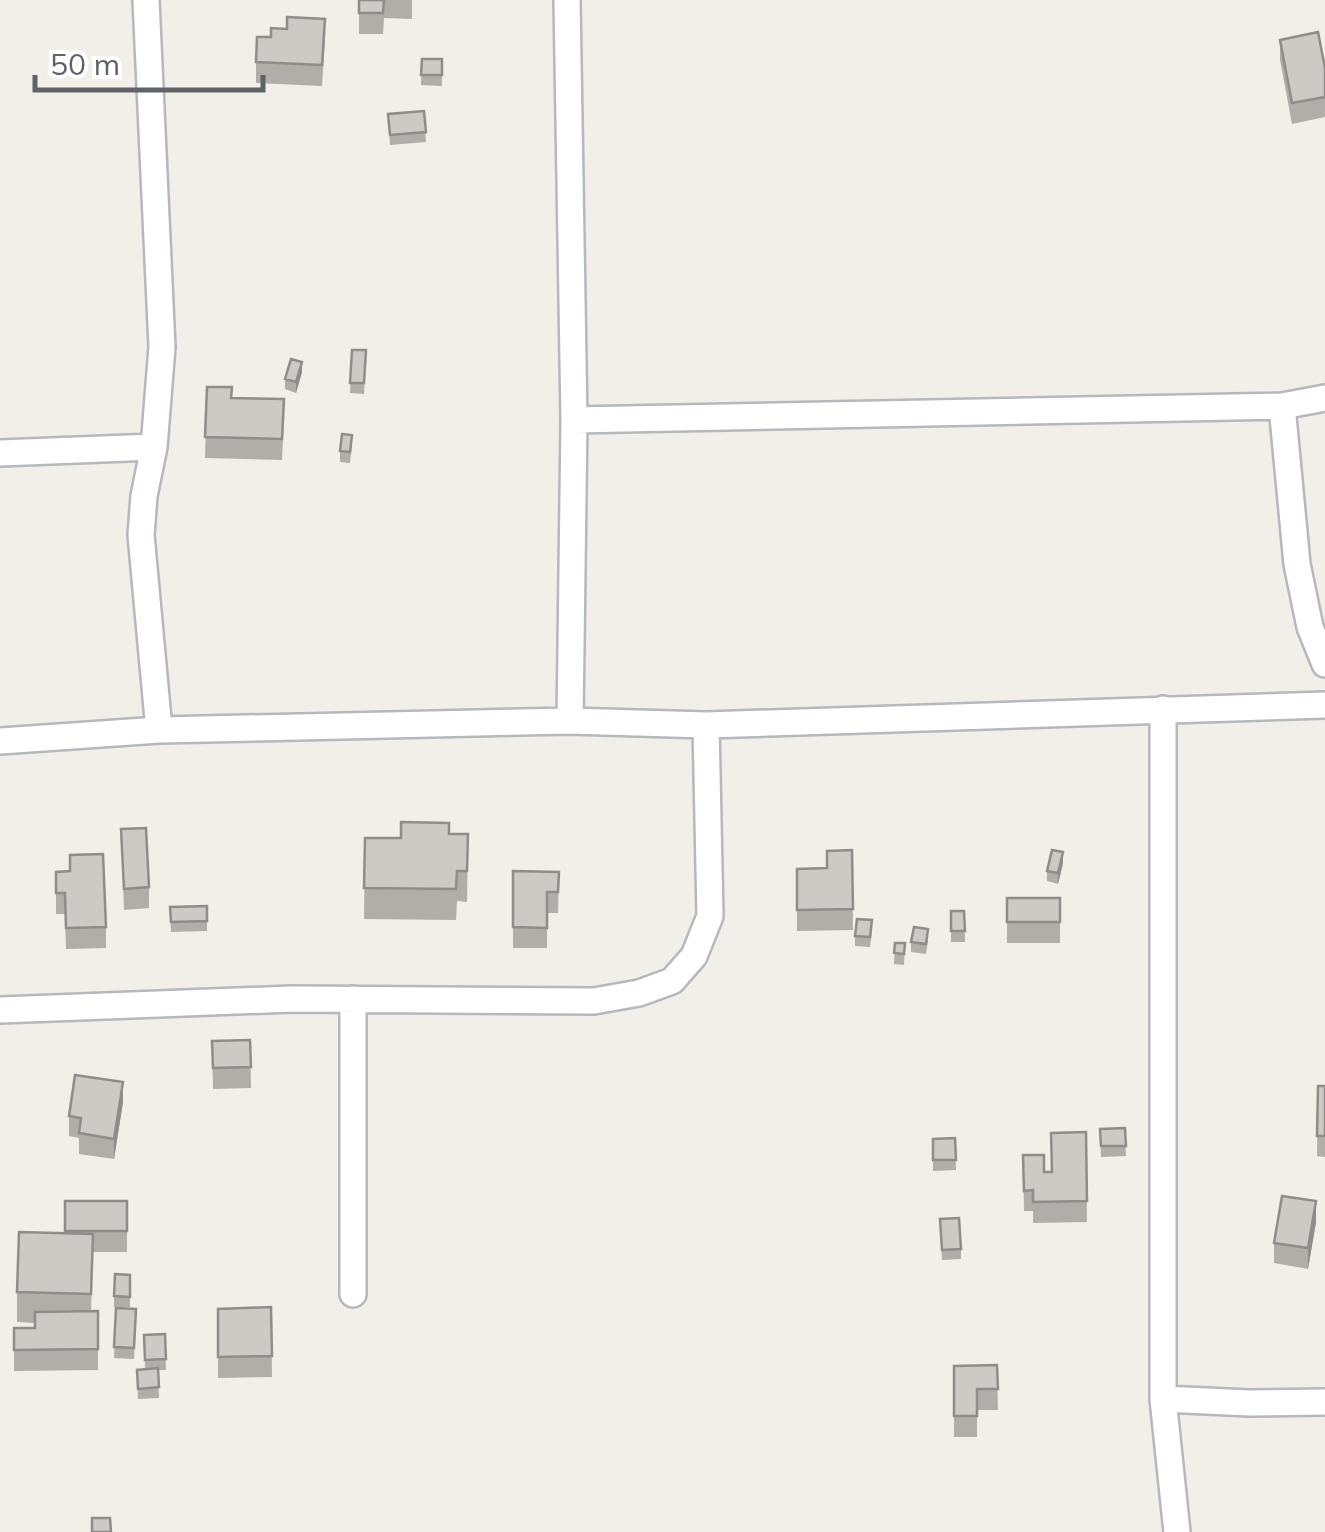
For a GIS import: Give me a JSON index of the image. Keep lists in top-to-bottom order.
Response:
{
  "scale_bar": "50 m"
}
